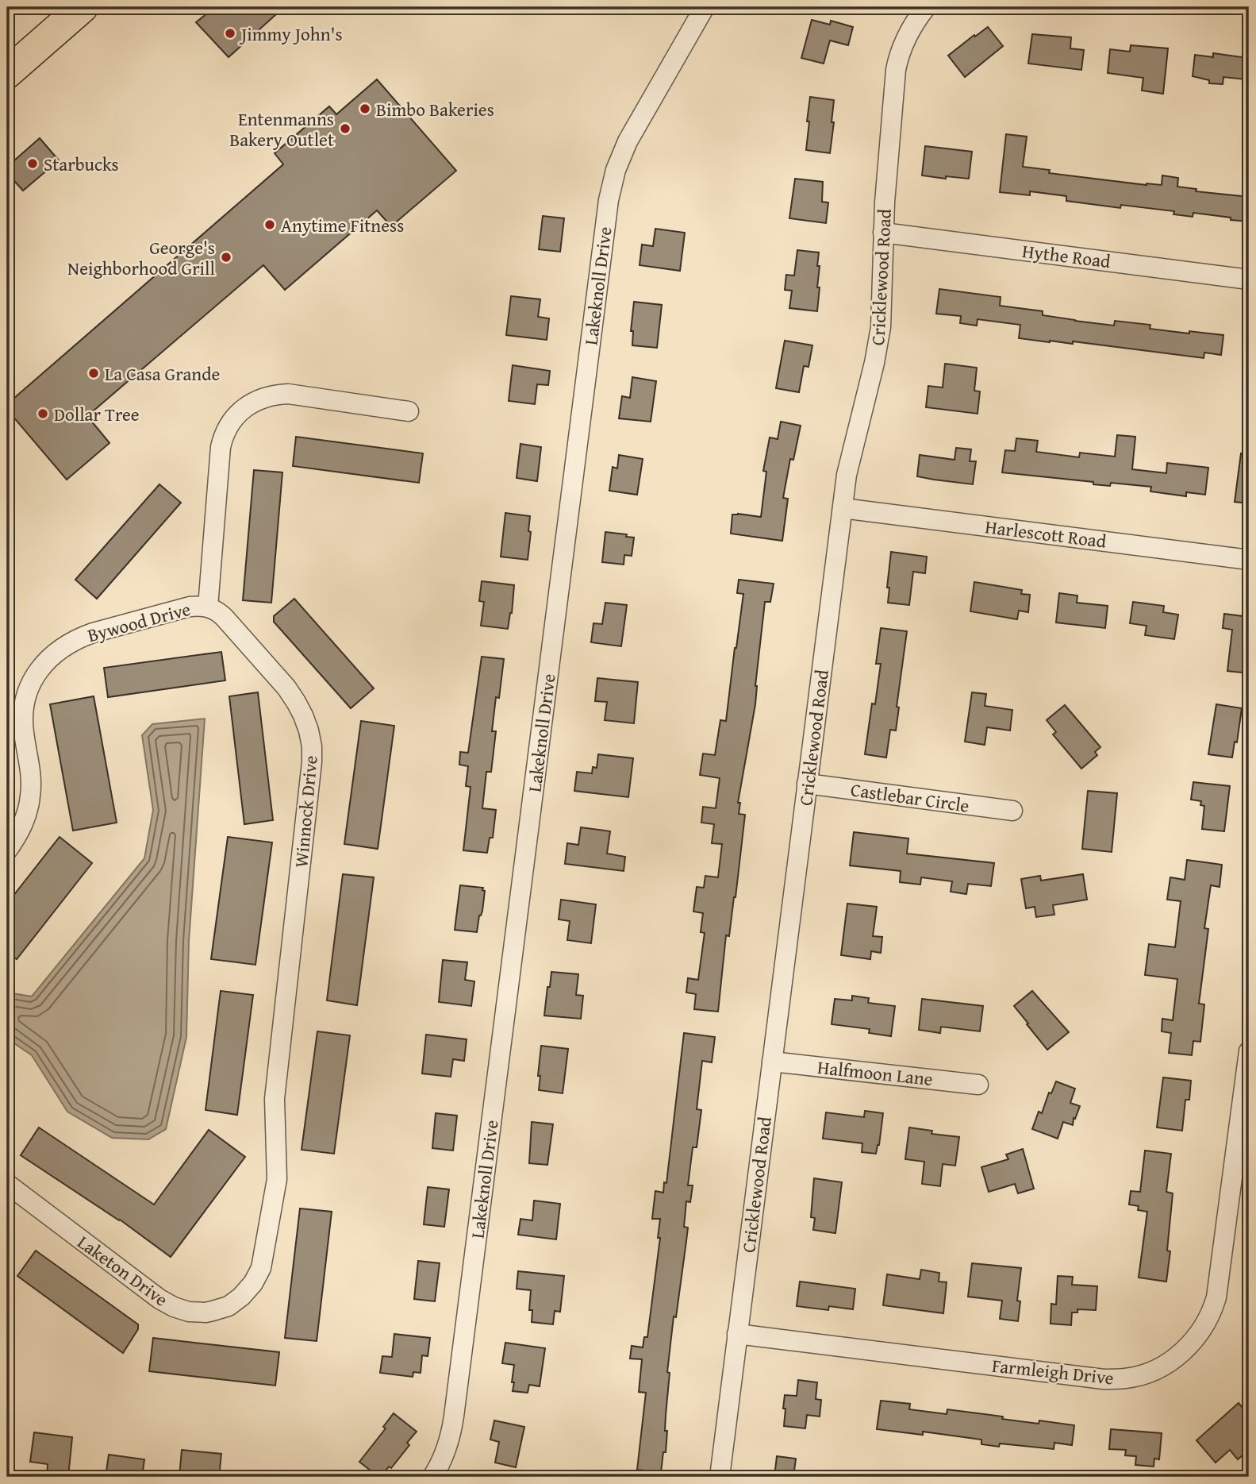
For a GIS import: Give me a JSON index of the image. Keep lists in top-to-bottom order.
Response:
{
  "streets": {
    "street": [
      "Hythe Road",
      "Cricklewood Road",
      "Lakeknoll Drive",
      "Harlescott Road",
      "Bywood Drive",
      "Castlebar Circle",
      "Winnock Drive",
      "Halfmoon Lane",
      "Laketon Drive",
      "Farmleigh Drive"
    ]
  },
  "crossings": [
    ["Hythe Road", "Cricklewood Road"],
    ["Cricklewood Road", "Harlescott Road"],
    ["Cricklewood Road", "Castlebar Circle"],
    ["Cricklewood Road", "Halfmoon Lane"],
    ["Cricklewood Road", "Farmleigh Drive"],
    ["Bywood Drive", "Winnock Drive"],
    ["Winnock Drive", "Laketon Drive"]
  ],
  "places": [
    "Jimmy John's",
    "Bimbo Bakeries",
    "Entenmanns Bakery Outlet",
    "Starbucks",
    "Anytime Fitness",
    "George's Neighborhood Grill",
    "La Casa Grande",
    "Dollar Tree"
  ]
}
